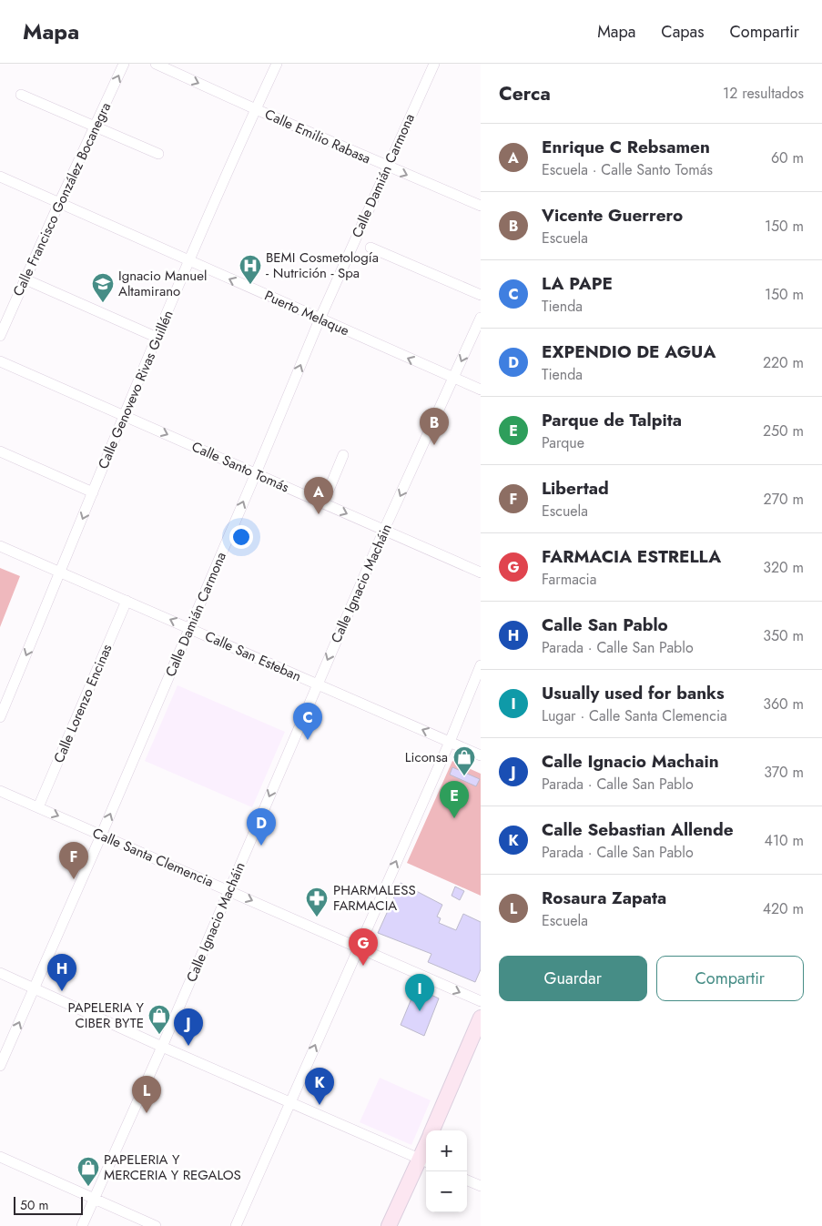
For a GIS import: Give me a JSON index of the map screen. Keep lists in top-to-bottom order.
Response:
{
  "streets": {
    "street": [
      "Calle Emilio Rabasa",
      "Calle Damián Carmona",
      "Calle Francisco González Bocanegra",
      "Puerto Melaque",
      "Calle Genovevo Rivas Guillén",
      "Calle Santo Tomás",
      "Calle Ignacio Macháin",
      "Calle San Esteban",
      "Calle Lorenzo Encinas",
      "Calle Santa Clemencia"
    ]
  },
  "crossings": [
    ["Calle Emilio Rabasa", "Calle Damián Carmona"],
    ["Calle Emilio Rabasa", "Calle Genovevo Rivas Guillén"],
    ["Calle Damián Carmona", "Puerto Melaque"],
    ["Calle Damián Carmona", "Calle Santo Tomás"],
    ["Calle Damián Carmona", "Calle San Esteban"],
    ["Calle Damián Carmona", "Calle Santa Clemencia"],
    ["Calle Francisco González Bocanegra", "Puerto Melaque"],
    ["Puerto Melaque", "Calle Genovevo Rivas Guillén"],
    ["Puerto Melaque", "Calle Ignacio Macháin"],
    ["Calle Genovevo Rivas Guillén", "Calle Santo Tomás"],
    ["Calle Genovevo Rivas Guillén", "Calle San Esteban"],
    ["Calle Santo Tomás", "Calle Ignacio Macháin"],
    ["Calle Ignacio Macháin", "Calle San Esteban"],
    ["Calle Ignacio Macháin", "Calle Santa Clemencia"],
    ["Calle San Esteban", "Calle Lorenzo Encinas"],
    ["Calle Lorenzo Encinas", "Calle Santa Clemencia"]
  ],
  "one_way": [
    "Calle Damián Carmona",
    "Calle Santo Tomás",
    "Calle Ignacio Macháin",
    "Calle San Esteban",
    "Calle Santa Clemencia"
  ],
  "places": {
    "hospital": ["BEMI Cosmetología - Nutrición - Spa"],
    "school or university": ["Ignacio Manuel Altamirano"],
    "shop": ["Liconsa", "PAPELERIA Y CIBER BYTE", "PAPELERIA Y MERCERIA Y REGALOS"],
    "pharmacy": ["PHARMALESS FARMACIA"]
  },
  "scale_bar": "50 m",
  "page": {
    "header": "Mapa",
    "nav": ["Mapa", "Capas", "Compartir"],
    "heading": ["Cerca", "12 resultados"],
    "list": [
      {
        "mark": "A",
        "name": "Enrique C Rebsamen",
        "note": "Escuela · Calle Santo Tomás",
        "value": "60 m"
      },
      {
        "mark": "B",
        "name": "Vicente Guerrero",
        "note": "Escuela",
        "value": "150 m"
      },
      {
        "mark": "C",
        "name": "LA PAPE",
        "note": "Tienda",
        "value": "150 m"
      },
      {
        "mark": "D",
        "name": "EXPENDIO DE AGUA",
        "note": "Tienda",
        "value": "220 m"
      },
      {
        "mark": "E",
        "name": "Parque de Talpita",
        "note": "Parque",
        "value": "250 m"
      },
      {
        "mark": "F",
        "name": "Libertad",
        "note": "Escuela",
        "value": "270 m"
      },
      {
        "mark": "G",
        "name": "FARMACIA ESTRELLA",
        "note": "Farmacia",
        "value": "320 m"
      },
      {
        "mark": "H",
        "name": "Calle San Pablo",
        "note": "Parada · Calle San Pablo",
        "value": "350 m"
      },
      {
        "mark": "I",
        "name": "Usually used for banks",
        "note": "Lugar · Calle Santa Clemencia",
        "value": "360 m"
      },
      {
        "mark": "J",
        "name": "Calle Ignacio Machain",
        "note": "Parada · Calle San Pablo",
        "value": "370 m"
      },
      {
        "mark": "K",
        "name": "Calle Sebastian Allende",
        "note": "Parada · Calle San Pablo",
        "value": "410 m"
      },
      {
        "mark": "L",
        "name": "Rosaura Zapata",
        "note": "Escuela",
        "value": "420 m"
      }
    ],
    "pins": [
      "B",
      "A",
      "C",
      "E",
      "D",
      "F",
      "G",
      "H",
      "I",
      "J",
      "K",
      "L"
    ],
    "buttons": ["Guardar", "Compartir"],
    "map_buttons": ["+", "−"],
    "scale": "50 m"
  }
}
